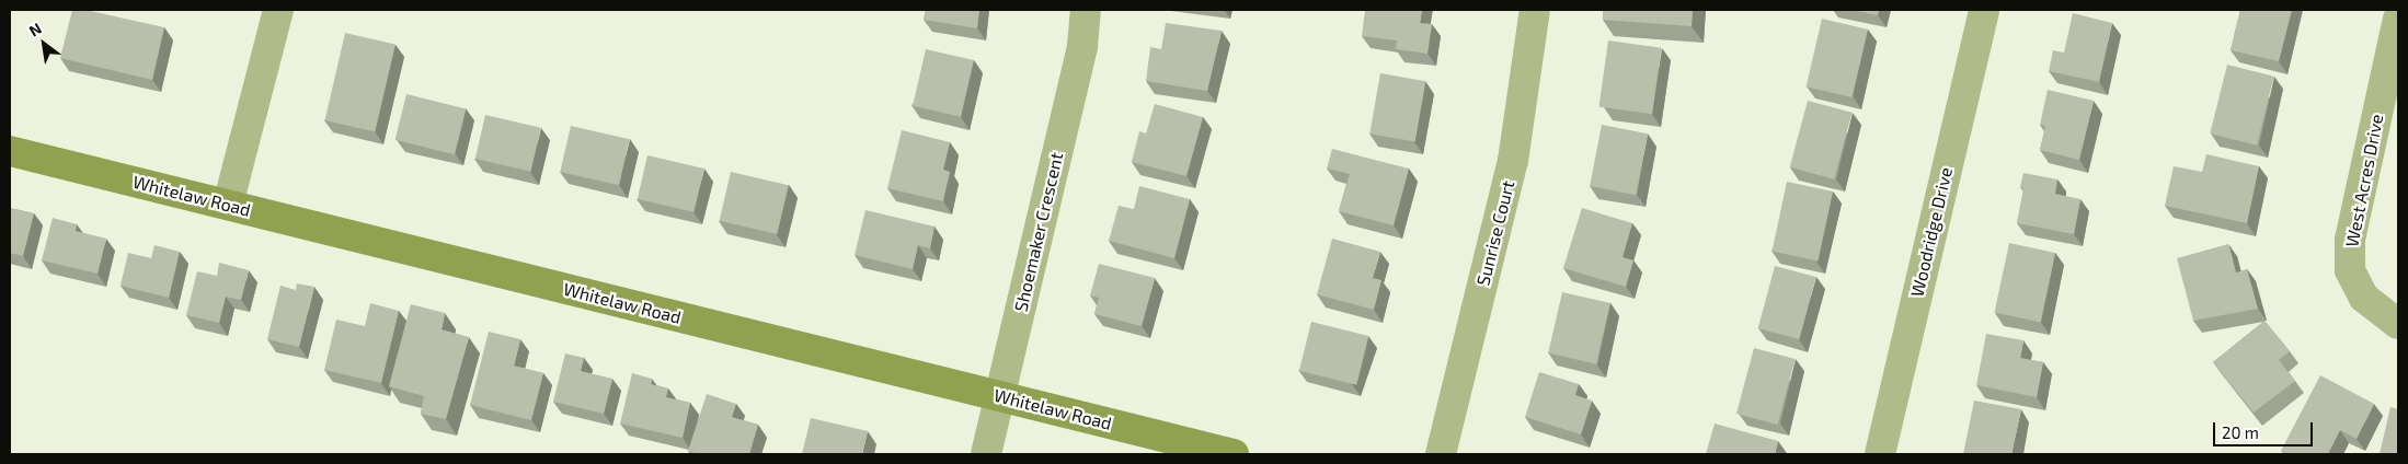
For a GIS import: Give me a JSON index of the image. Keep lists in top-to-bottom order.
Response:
{
  "streets": {
    "street": [
      "West Acres Drive",
      "Whitelaw Road",
      "Shoemaker Crescent",
      "Woodridge Drive",
      "Sunrise Court"
    ]
  },
  "crossings": [
    ["Whitelaw Road", "Shoemaker Crescent"]
  ],
  "scale_bar": "20 m",
  "north": "top left"
}
